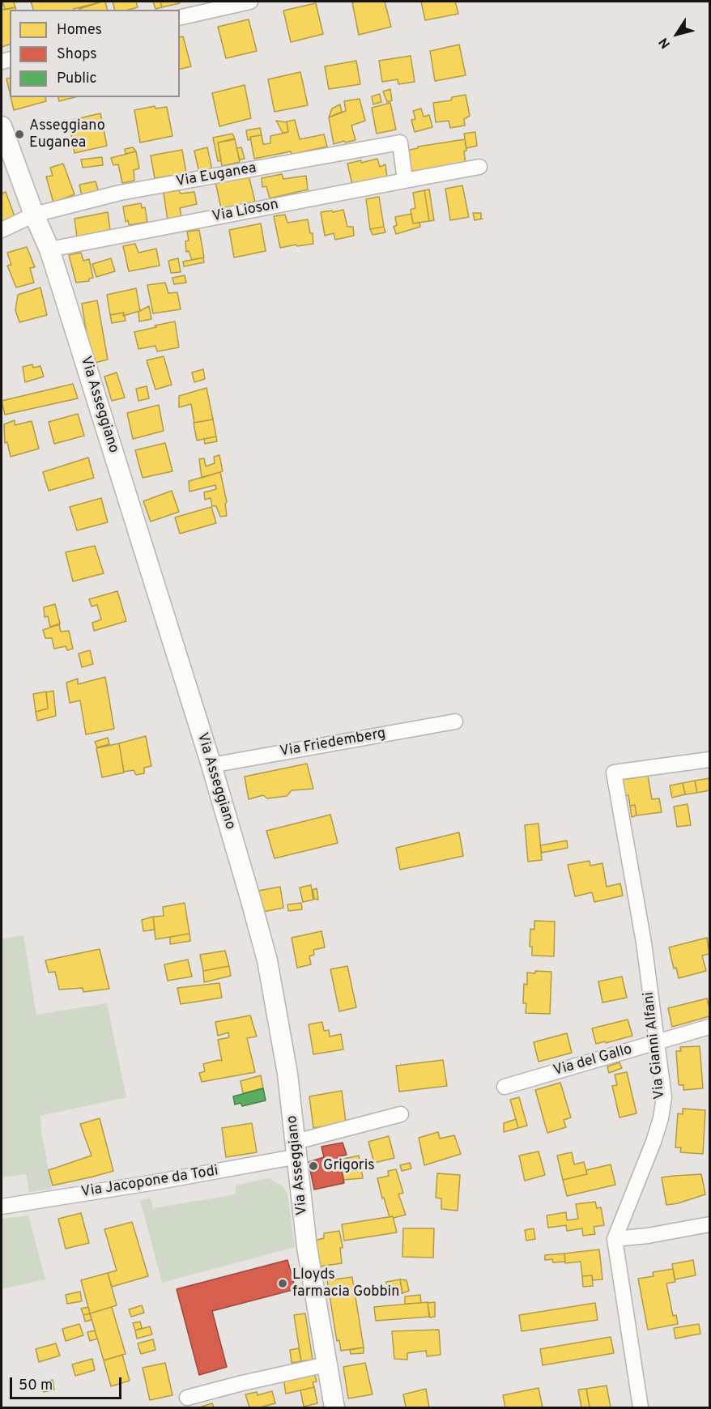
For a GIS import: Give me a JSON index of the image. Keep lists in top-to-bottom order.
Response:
{
  "streets": {
    "street": [
      "Via Euganea",
      "Via Lioson",
      "Via Asseggiano",
      "Via Friedemberg",
      "Via Gianni Alfani",
      "Via del Gallo",
      "Via Jacopone da Todi"
    ]
  },
  "crossings": [
    ["Via Euganea", "Via Lioson"],
    ["Via Euganea", "Via Asseggiano"],
    ["Via Lioson", "Via Asseggiano"],
    ["Via Asseggiano", "Via Friedemberg"],
    ["Via Asseggiano", "Via Jacopone da Todi"],
    ["Via Gianni Alfani", "Via del Gallo"]
  ],
  "places": ["Asseggiano Euganea", "Grigoris", "Lloyds farmacia Gobbin"],
  "legend": ["Homes", "Shops", "Public"],
  "scale_bar": "50 m",
  "north": "bottom left"
}
